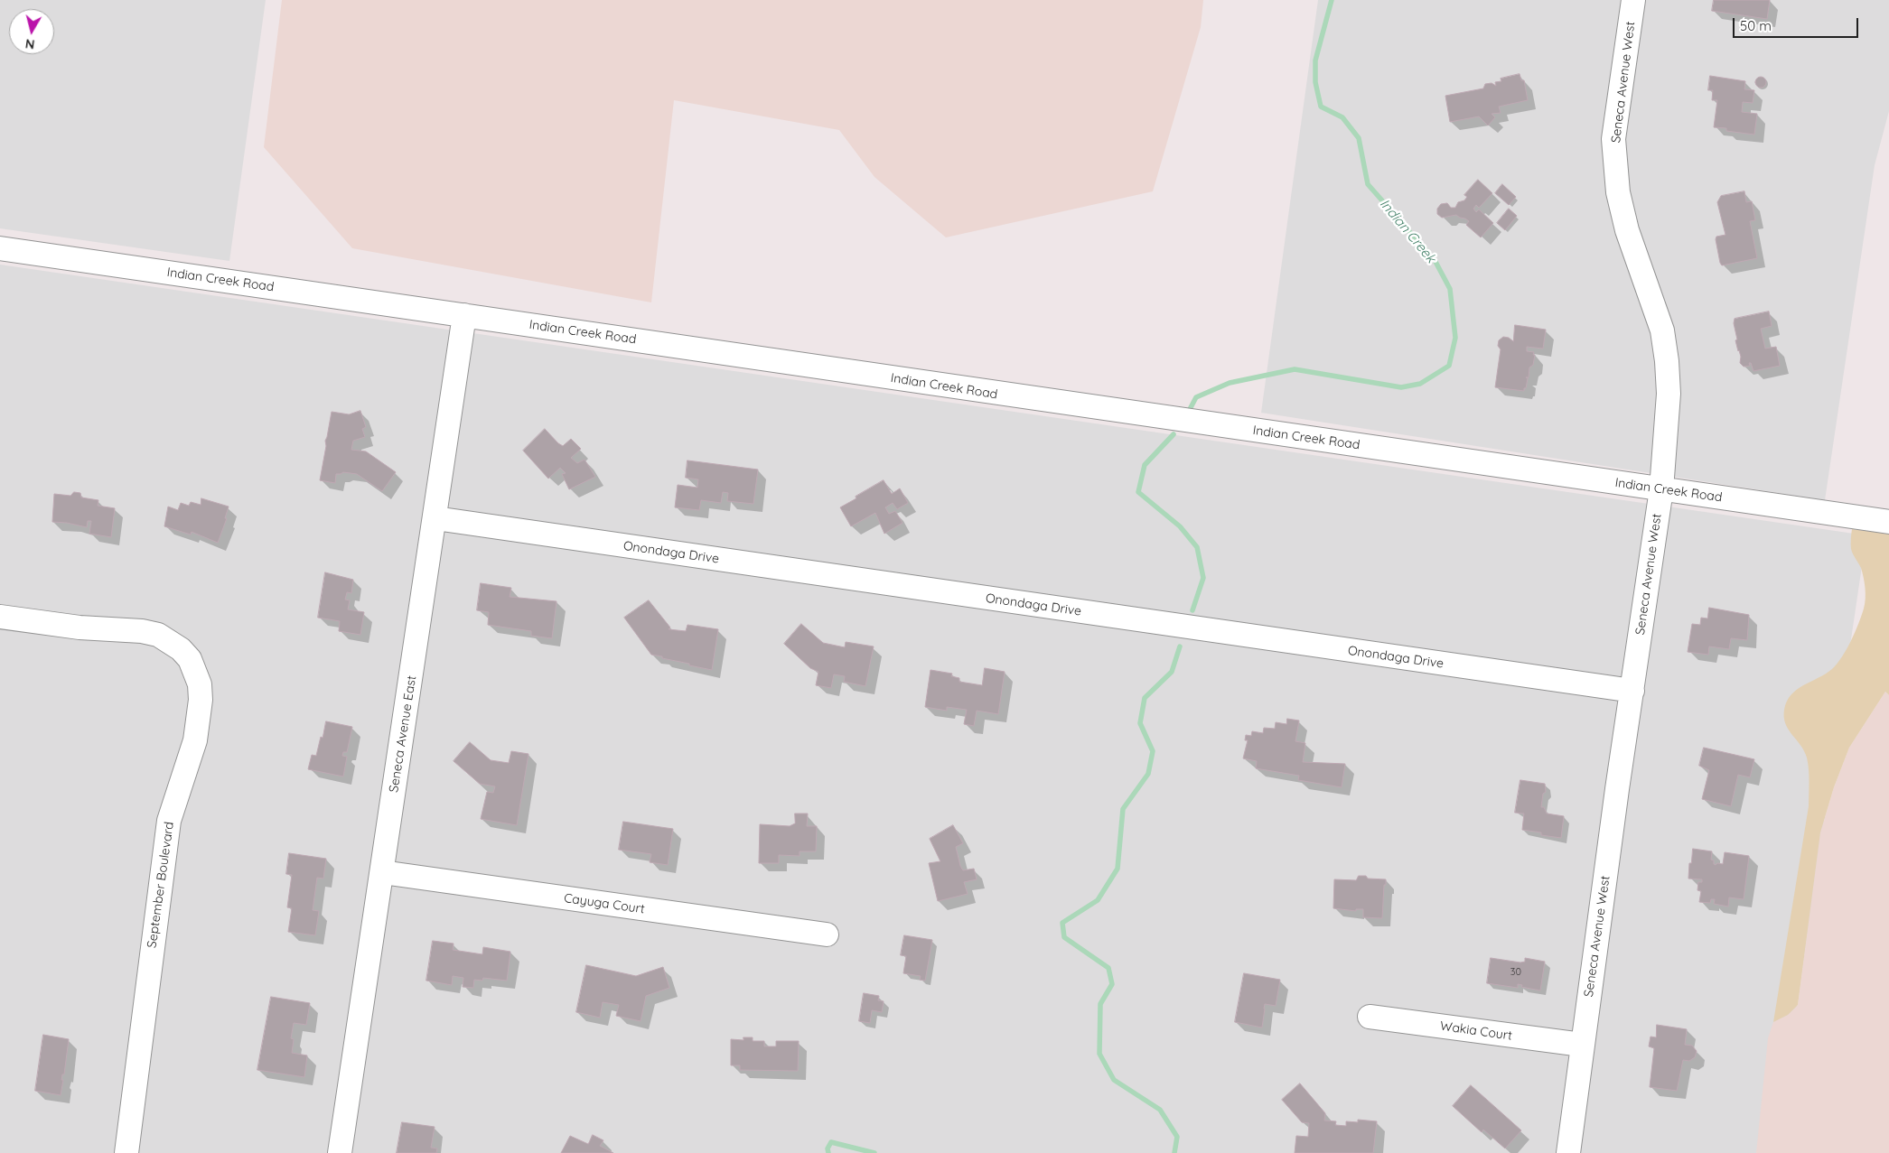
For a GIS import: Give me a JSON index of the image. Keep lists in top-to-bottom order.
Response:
{
  "streets": {
    "street": [
      "Seneca Avenue West",
      "Indian Creek Road",
      "Onondaga Drive",
      "Seneca Avenue East",
      "September Boulevard",
      "Cayuga Court",
      "Wakia Court"
    ]
  },
  "crossings": [
    ["Seneca Avenue West", "Indian Creek Road"],
    ["Seneca Avenue West", "Onondaga Drive"],
    ["Seneca Avenue West", "Wakia Court"],
    ["Indian Creek Road", "Seneca Avenue East"],
    ["Onondaga Drive", "Seneca Avenue East"],
    ["Seneca Avenue East", "Cayuga Court"]
  ],
  "water": ["Indian Creek"],
  "house_numbers": ["30"],
  "scale_bar": "50 m",
  "north": "bottom"
}
